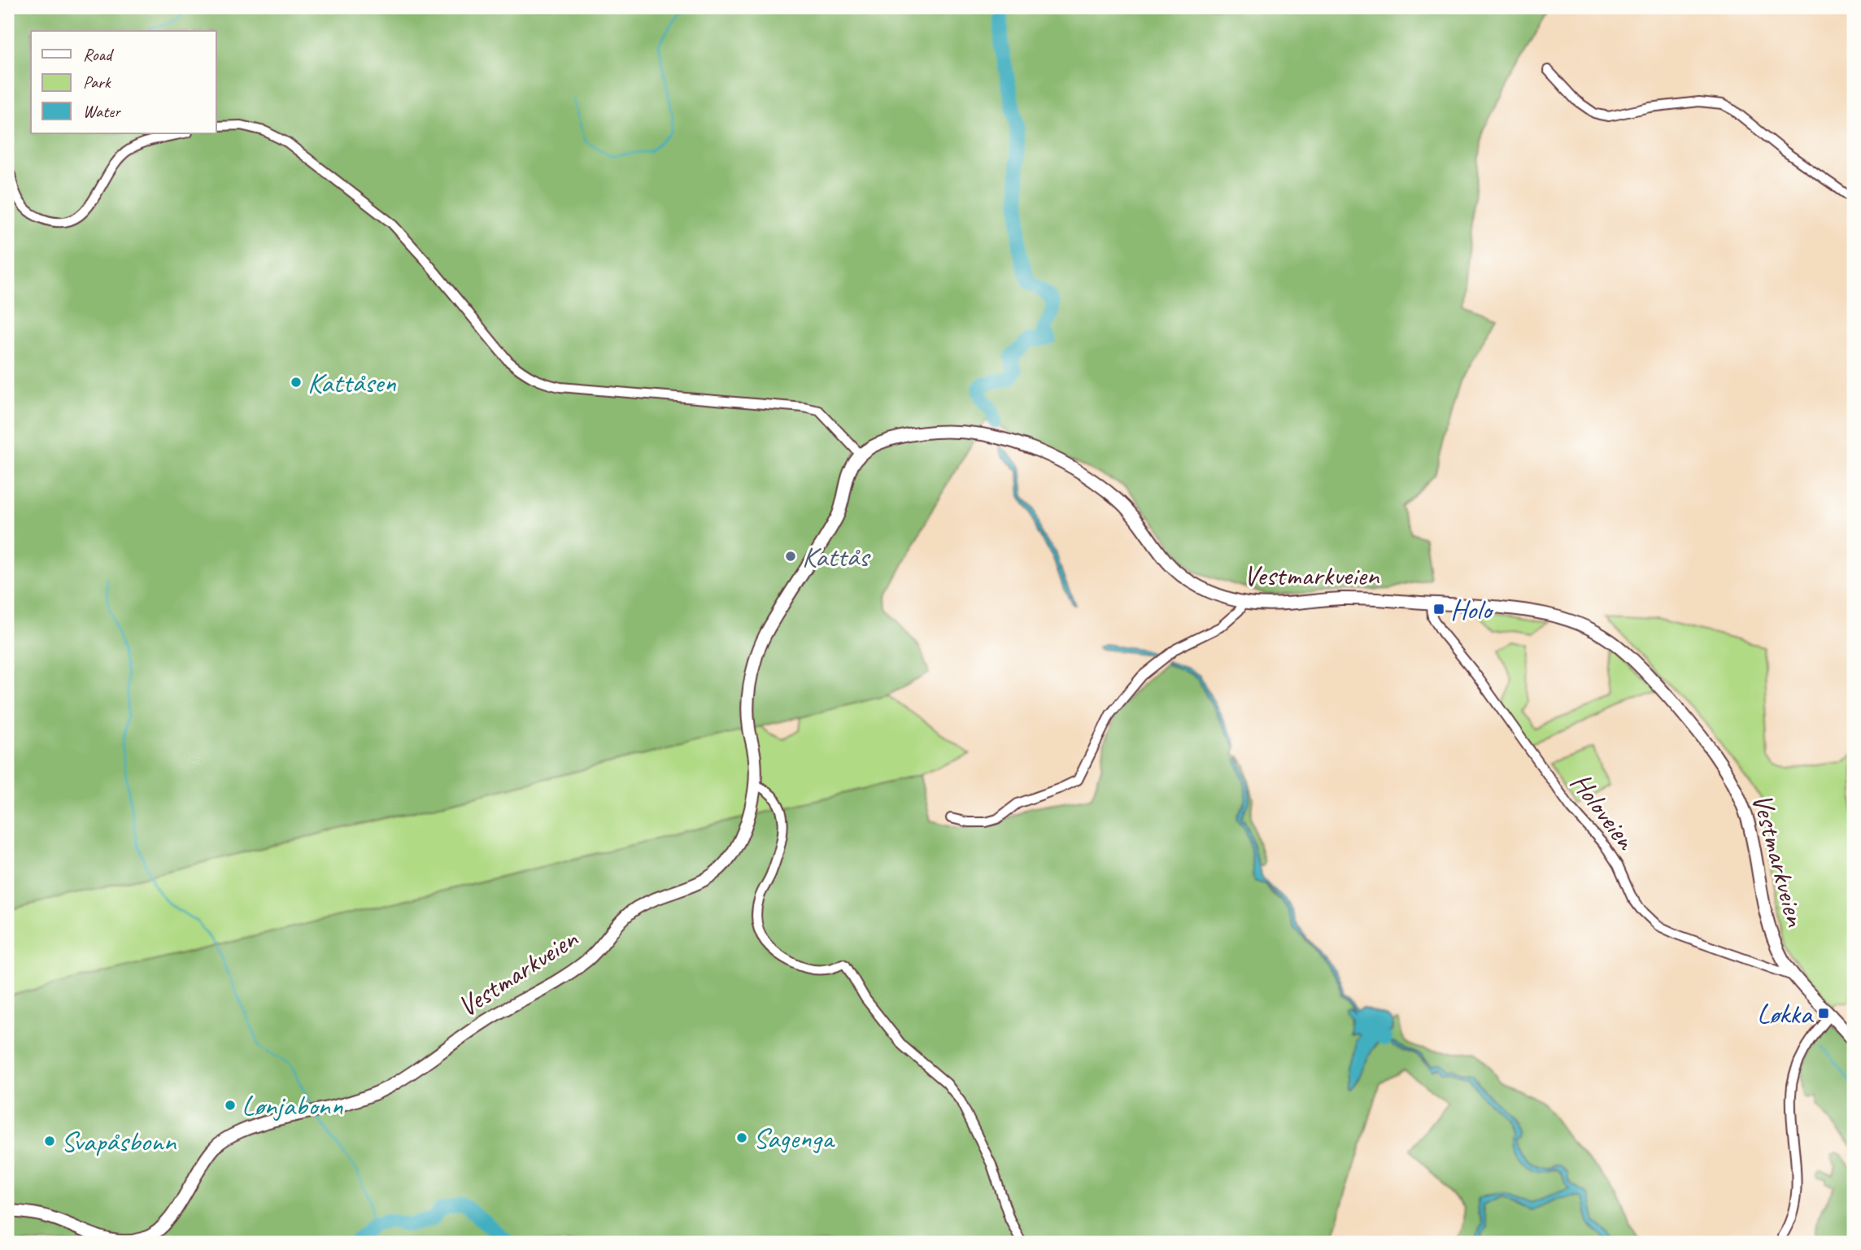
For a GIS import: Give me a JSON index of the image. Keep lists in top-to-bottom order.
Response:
{
  "streets": {
    "street": ["Vestmarkveien", "Holoveien"]
  },
  "crossings": [
    ["Vestmarkveien", "Holoveien"]
  ],
  "places": {
    "other": [
      "Kattåsen",
      "Kattås",
      "Lønjabonn",
      "Sagenga",
      "Svapåsbonn"
    ],
    "transit": ["Holo", "Løkka"]
  },
  "legend": ["Road", "Park", "Water"]
}
